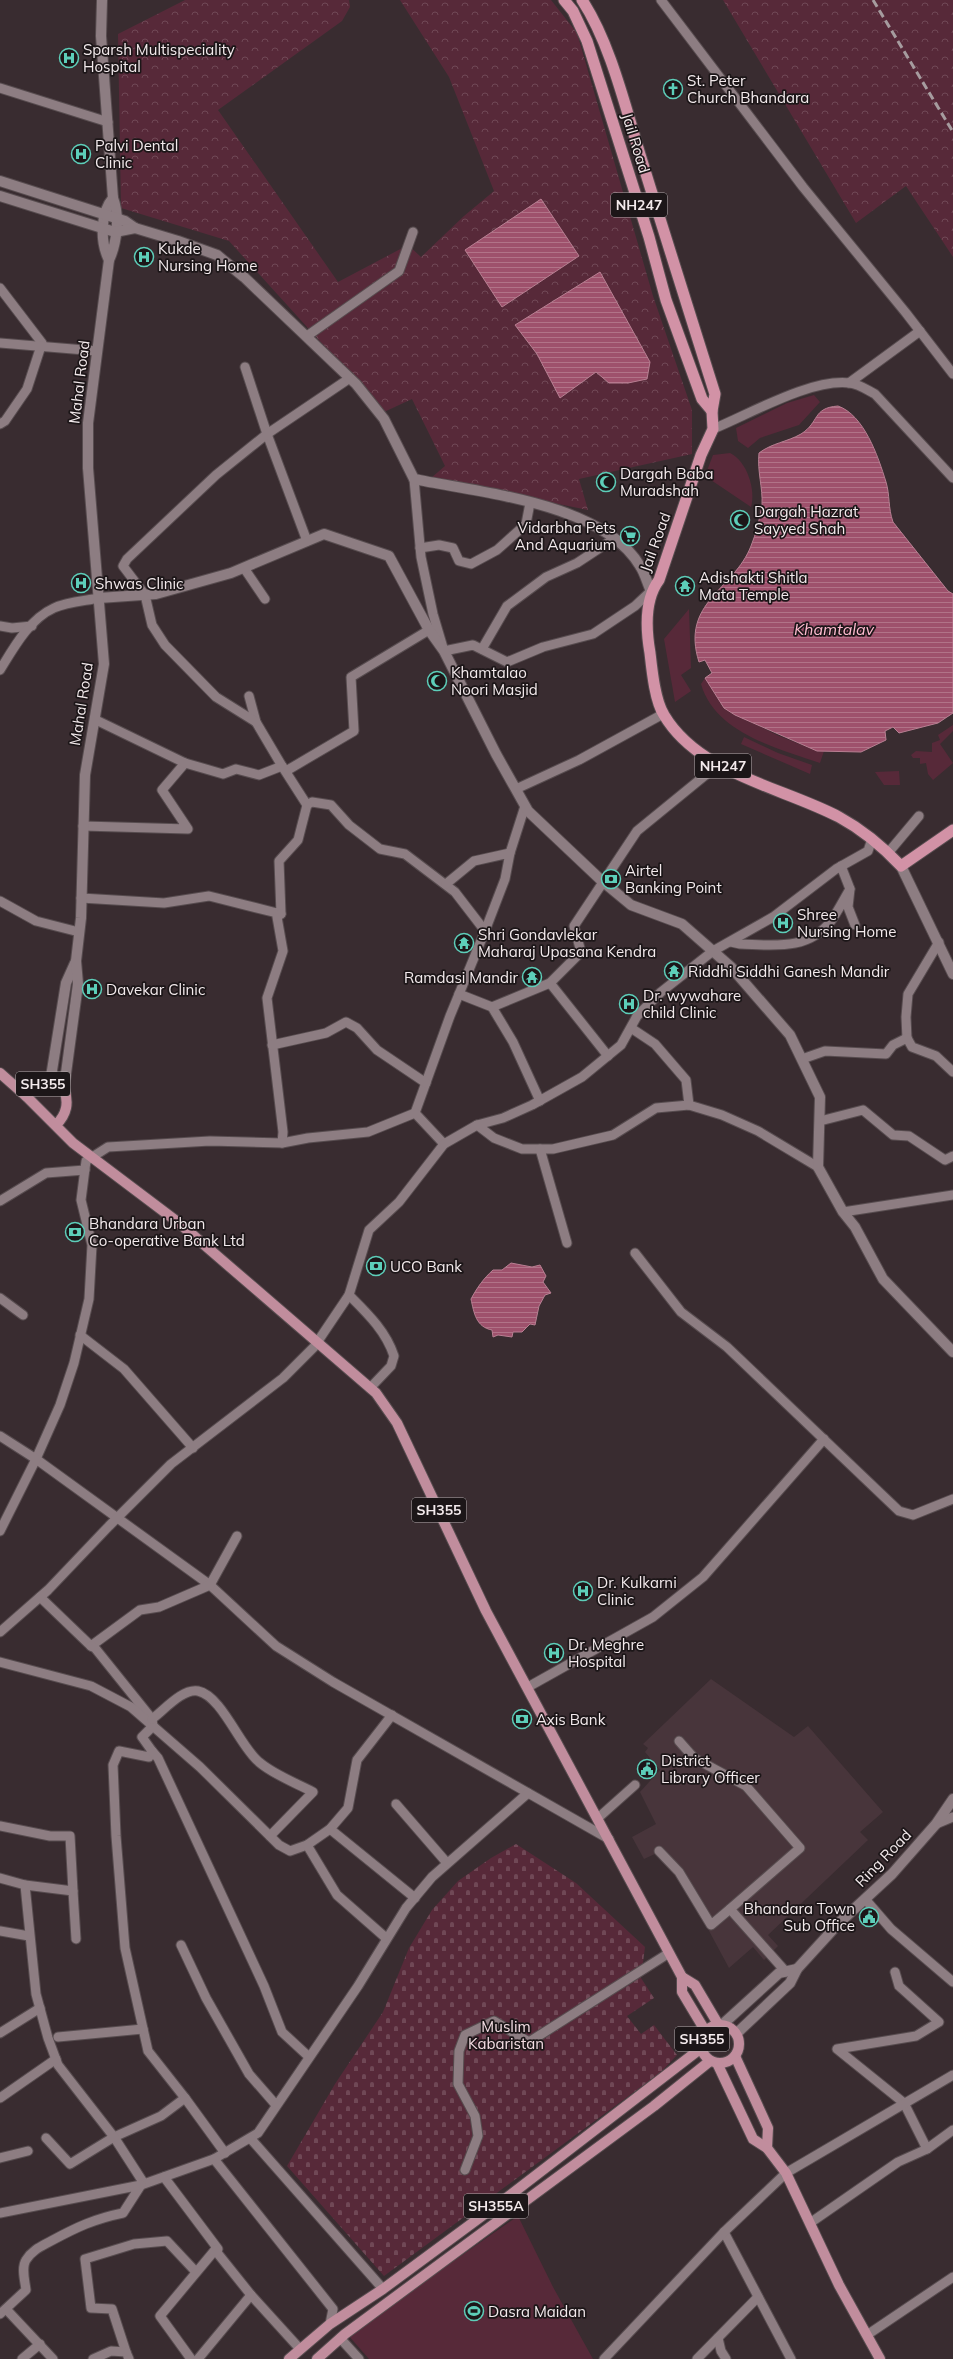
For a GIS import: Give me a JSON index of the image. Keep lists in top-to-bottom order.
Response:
{
  "streets": {
    "highway": ["Jail Road", "NH247"],
    "main road": ["SH355", "SH355A"],
    "street": ["Mahal Road", "Ring Road"]
  },
  "crossings": [
    ["Jail Road", "NH247"],
    ["Mahal Road", "SH355"],
    ["SH355", "Ring Road"],
    ["SH355", "SH355A"],
    ["Ring Road", "SH355A"]
  ],
  "water": ["Khamtalav"],
  "parks": ["Muslim Kabaristan"],
  "places": {
    "hospital": [
      "Sparsh Multispeciality Hospital",
      "Palvi Dental Clinic",
      "Kukde Nursing Home",
      "Shwas Clinic",
      "Shree Nursing Home",
      "Davekar Clinic",
      "Dr. wywahare child Clinic",
      "Dr. Kulkarni Clinic",
      "Dr. Meghre Hospital"
    ],
    "church": ["St. Peter Church Bhandara"],
    "mosque": ["Dargah Baba Muradshah", "Dargah Hazrat Sayyed Shah", "Khamtalao Noori Masjid"],
    "supermarket": ["Vidarbha Pets And Aquarium"],
    "temple": [
      "Adishakti Shitla Mata Temple",
      "Shri Gondavlekar Maharaj Upasana Kendra",
      "Riddhi Siddhi Ganesh Mandir",
      "Ramdasi Mandir"
    ],
    "bank": [
      "Airtel Banking Point",
      "Bhandara Urban Co-operative Bank Ltd",
      "UCO Bank",
      "Axis Bank"
    ],
    "public building": ["District Library Officer", "Bhandara Town Sub Office"],
    "sports": ["Dasra Maidan"]
  }
}
